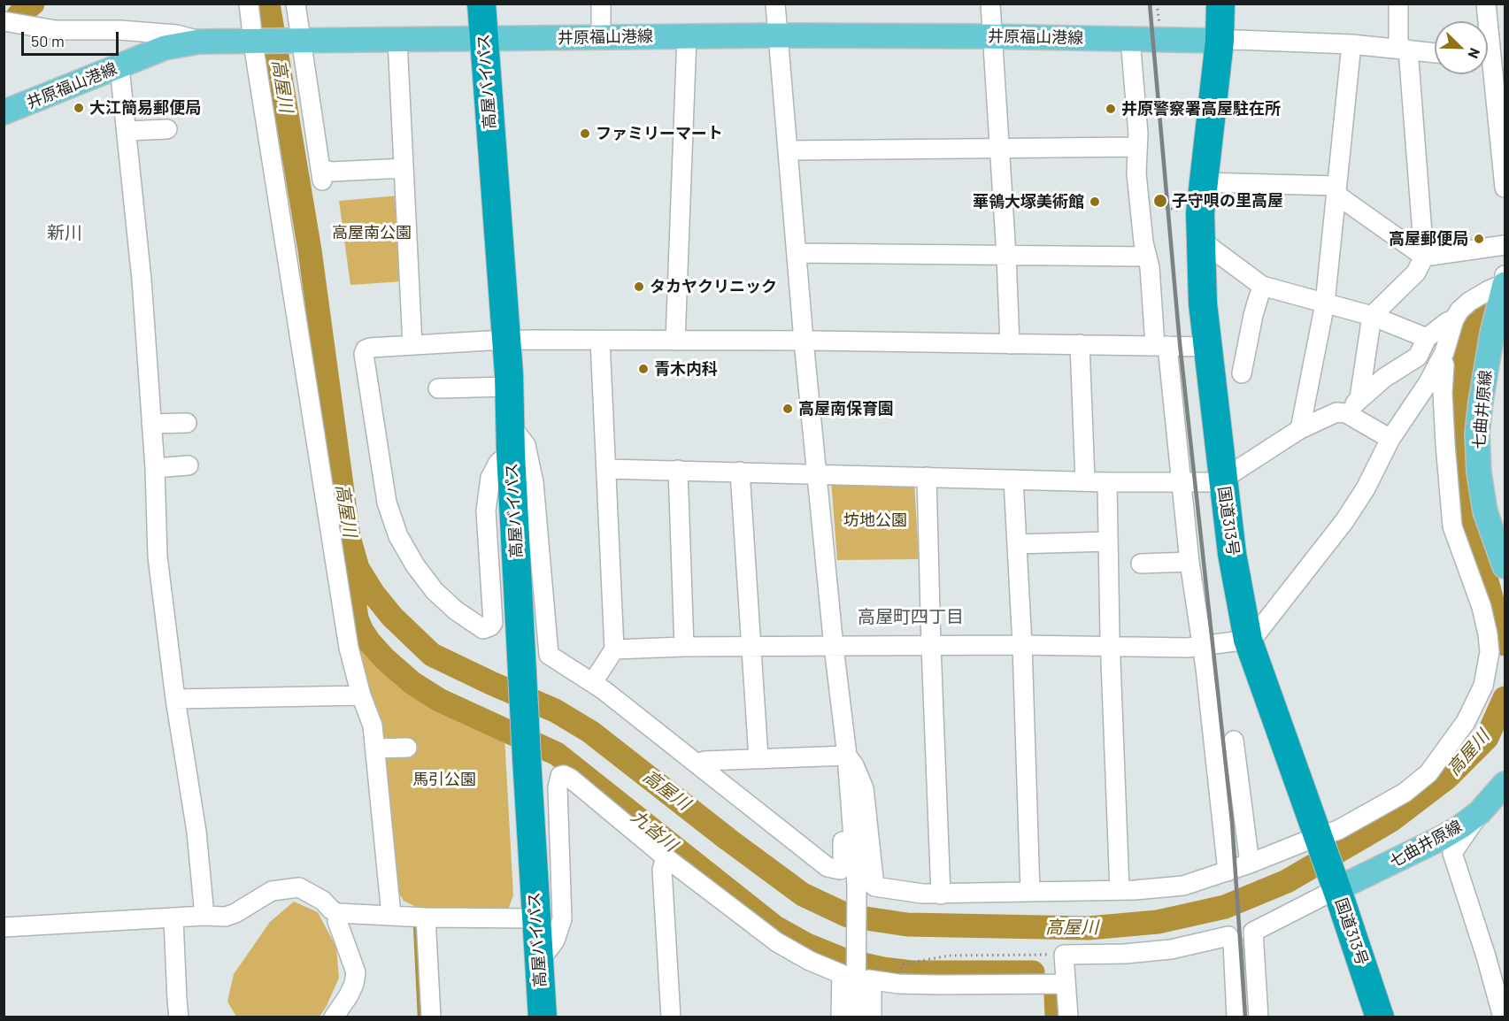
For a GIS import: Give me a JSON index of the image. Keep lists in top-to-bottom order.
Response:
{
  "streets": {
    "highway": ["高屋バイパス", "国道313号"],
    "main road": ["井原福山港線", "七曲井原線"]
  },
  "crossings": [
    ["井原福山港線", "高屋バイパス"],
    ["井原福山港線", "国道313号"],
    ["七曲井原線", "国道313号"]
  ],
  "districts": ["新川", "高屋町四丁目"],
  "water": ["高屋川", "九沓川"],
  "parks": ["高屋南公園", "坊地公園", "馬引公園"],
  "places": [
    "大江簡易郵便局",
    "井原警察署高屋駐在所",
    "ファミリーマート",
    "子守唄の里高屋",
    "華鴒大塚美術館",
    "高屋郵便局",
    "タカヤクリニック",
    "青木内科",
    "高屋南保育園"
  ],
  "scale_bar": "50 m",
  "north": "bottom right"
}
